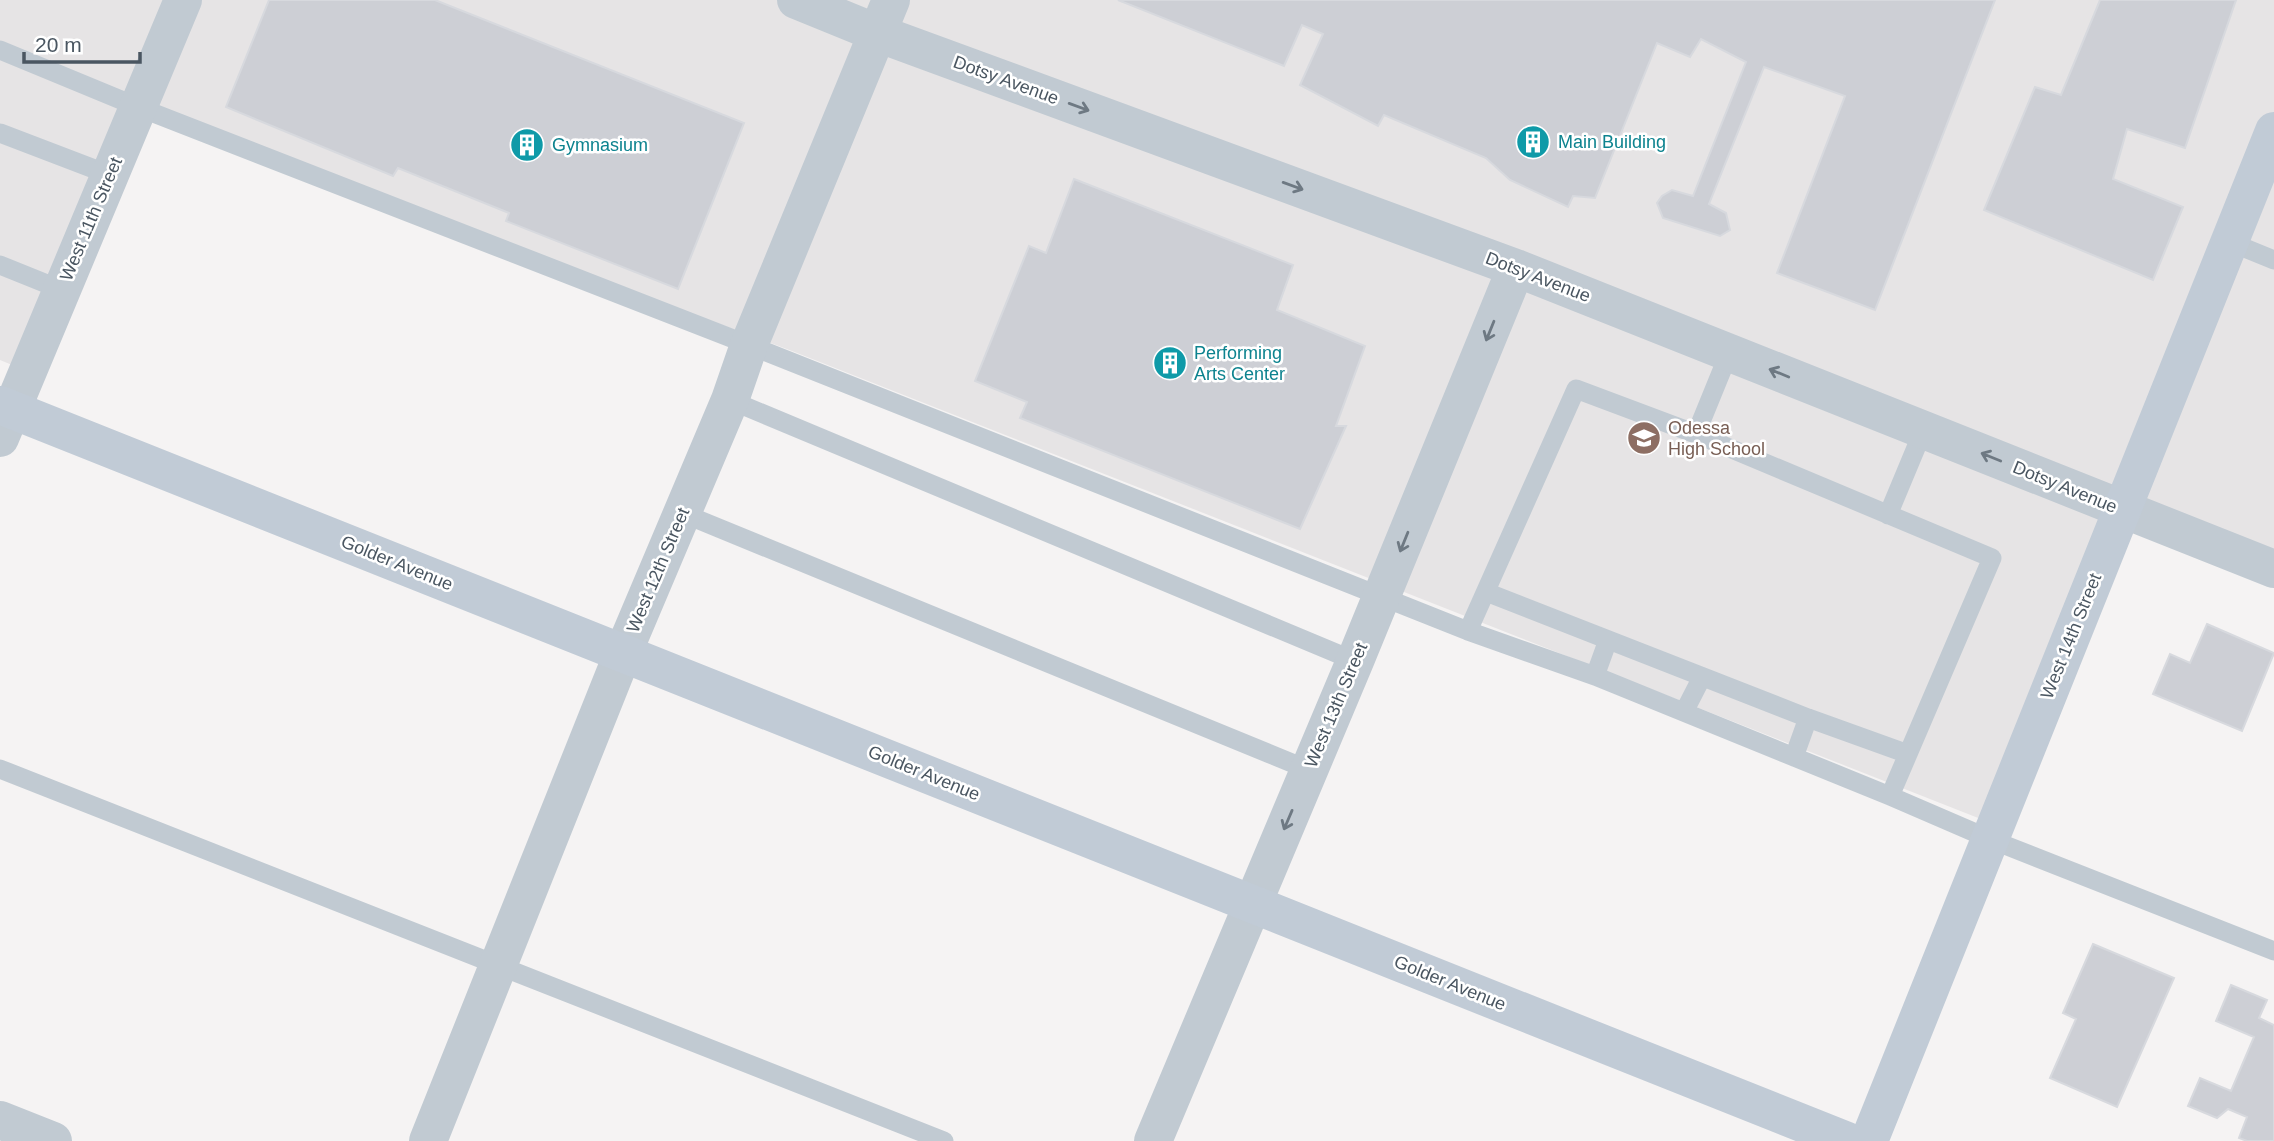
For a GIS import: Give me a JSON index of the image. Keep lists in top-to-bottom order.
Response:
{
  "streets": {
    "main road": ["Golder Avenue", "West 14th Street"],
    "street": [
      "Dotsy Avenue",
      "West 11th Street",
      "West 12th Street",
      "West 13th Street"
    ]
  },
  "crossings": [
    ["Dotsy Avenue", "West 12th Street"],
    ["Dotsy Avenue", "West 14th Street"],
    ["Dotsy Avenue", "West 13th Street"],
    ["West 11th Street", "Golder Avenue"],
    ["Golder Avenue", "West 12th Street"],
    ["Golder Avenue", "West 13th Street"]
  ],
  "one_way": ["West 13th Street"],
  "places": {
    "building": ["Main Building", "Gymnasium", "Performing Arts Center"],
    "school or university": ["Odessa High School"]
  },
  "scale_bar": "20 m"
}
